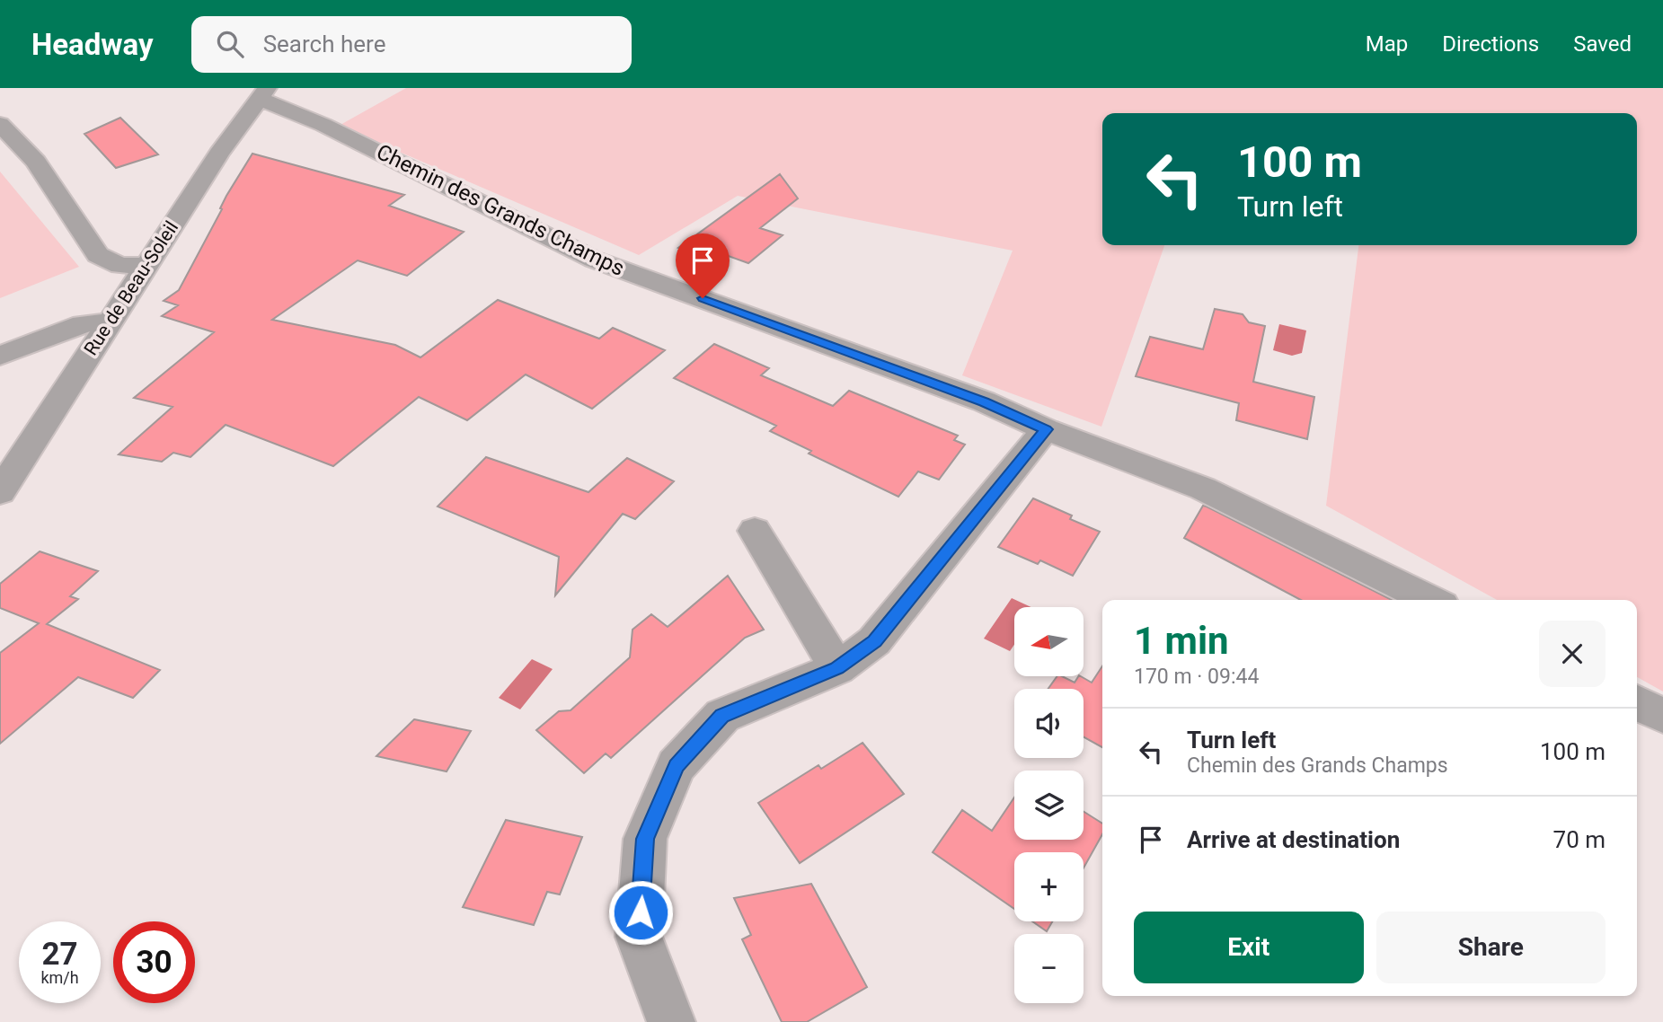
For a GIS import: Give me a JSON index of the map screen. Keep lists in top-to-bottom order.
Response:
{
  "streets": {
    "street": ["Chemin des Grands Champs", "Rue de Beau-Soleil"]
  },
  "crossings": [
    ["Chemin des Grands Champs", "Rue de Beau-Soleil"]
  ],
  "north": "left",
  "page": {
    "header": "Headway",
    "search": "Search here",
    "nav": ["Map", "Directions", "Saved"],
    "turn": ["100 m", "Turn left"],
    "heading": ["1 min", "170 m · 09:44"],
    "map_buttons": ["+", "−"],
    "list": [
      {
        "name": "Turn left",
        "note": "Chemin des Grands Champs",
        "value": "100 m"
      },
      {
        "name": "Arrive at destination",
        "value": "70 m"
      }
    ],
    "buttons": ["Exit", "Share"],
    "speed": "27 km/h",
    "limit": "30"
  }
}
